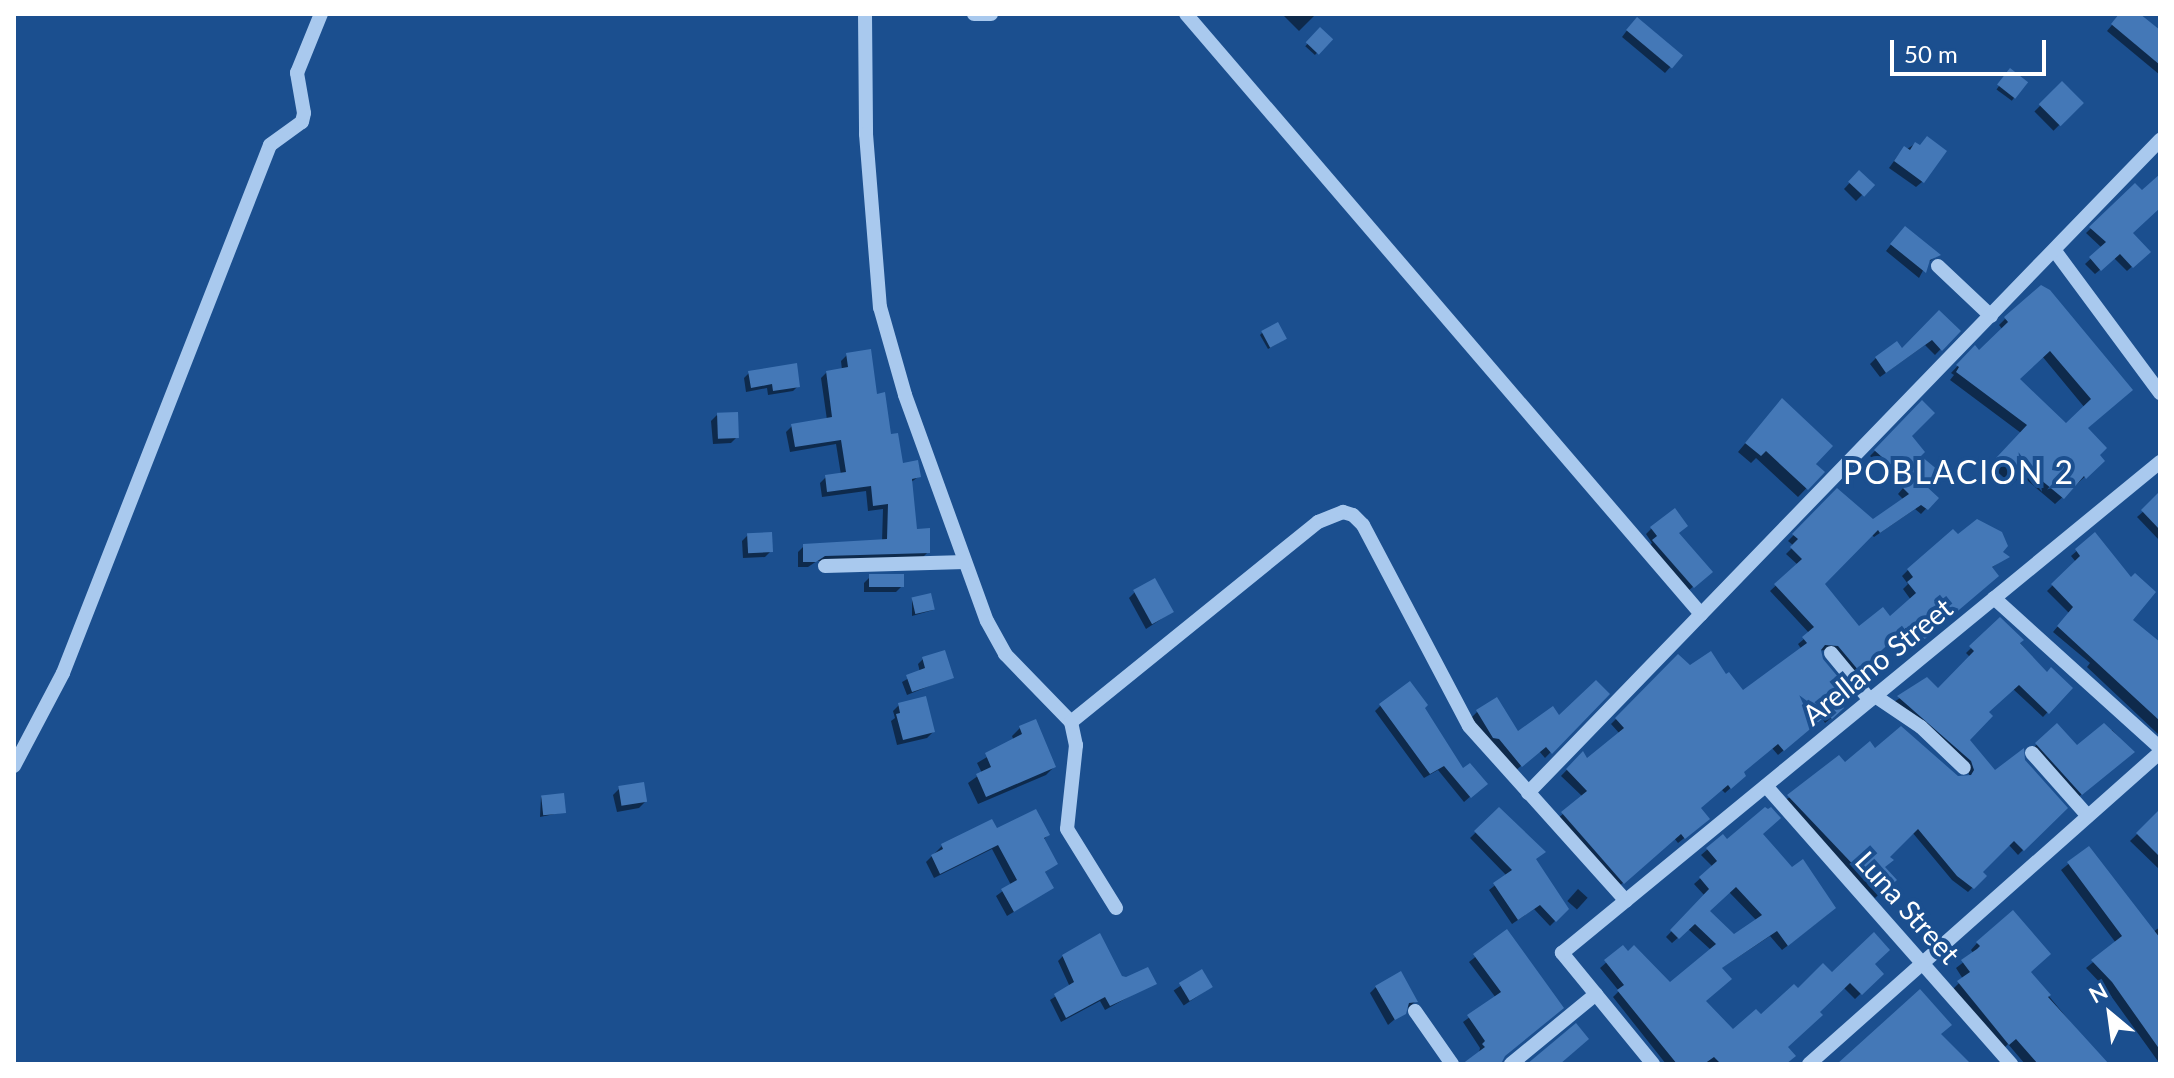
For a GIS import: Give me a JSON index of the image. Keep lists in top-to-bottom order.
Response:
{
  "streets": {
    "street": ["Arellano Street", "Luna Street"]
  },
  "crossings": [
    ["Arellano Street", "Luna Street"]
  ],
  "districts": ["POBLACION 2"],
  "scale_bar": "50 m",
  "north": "top left"
}
